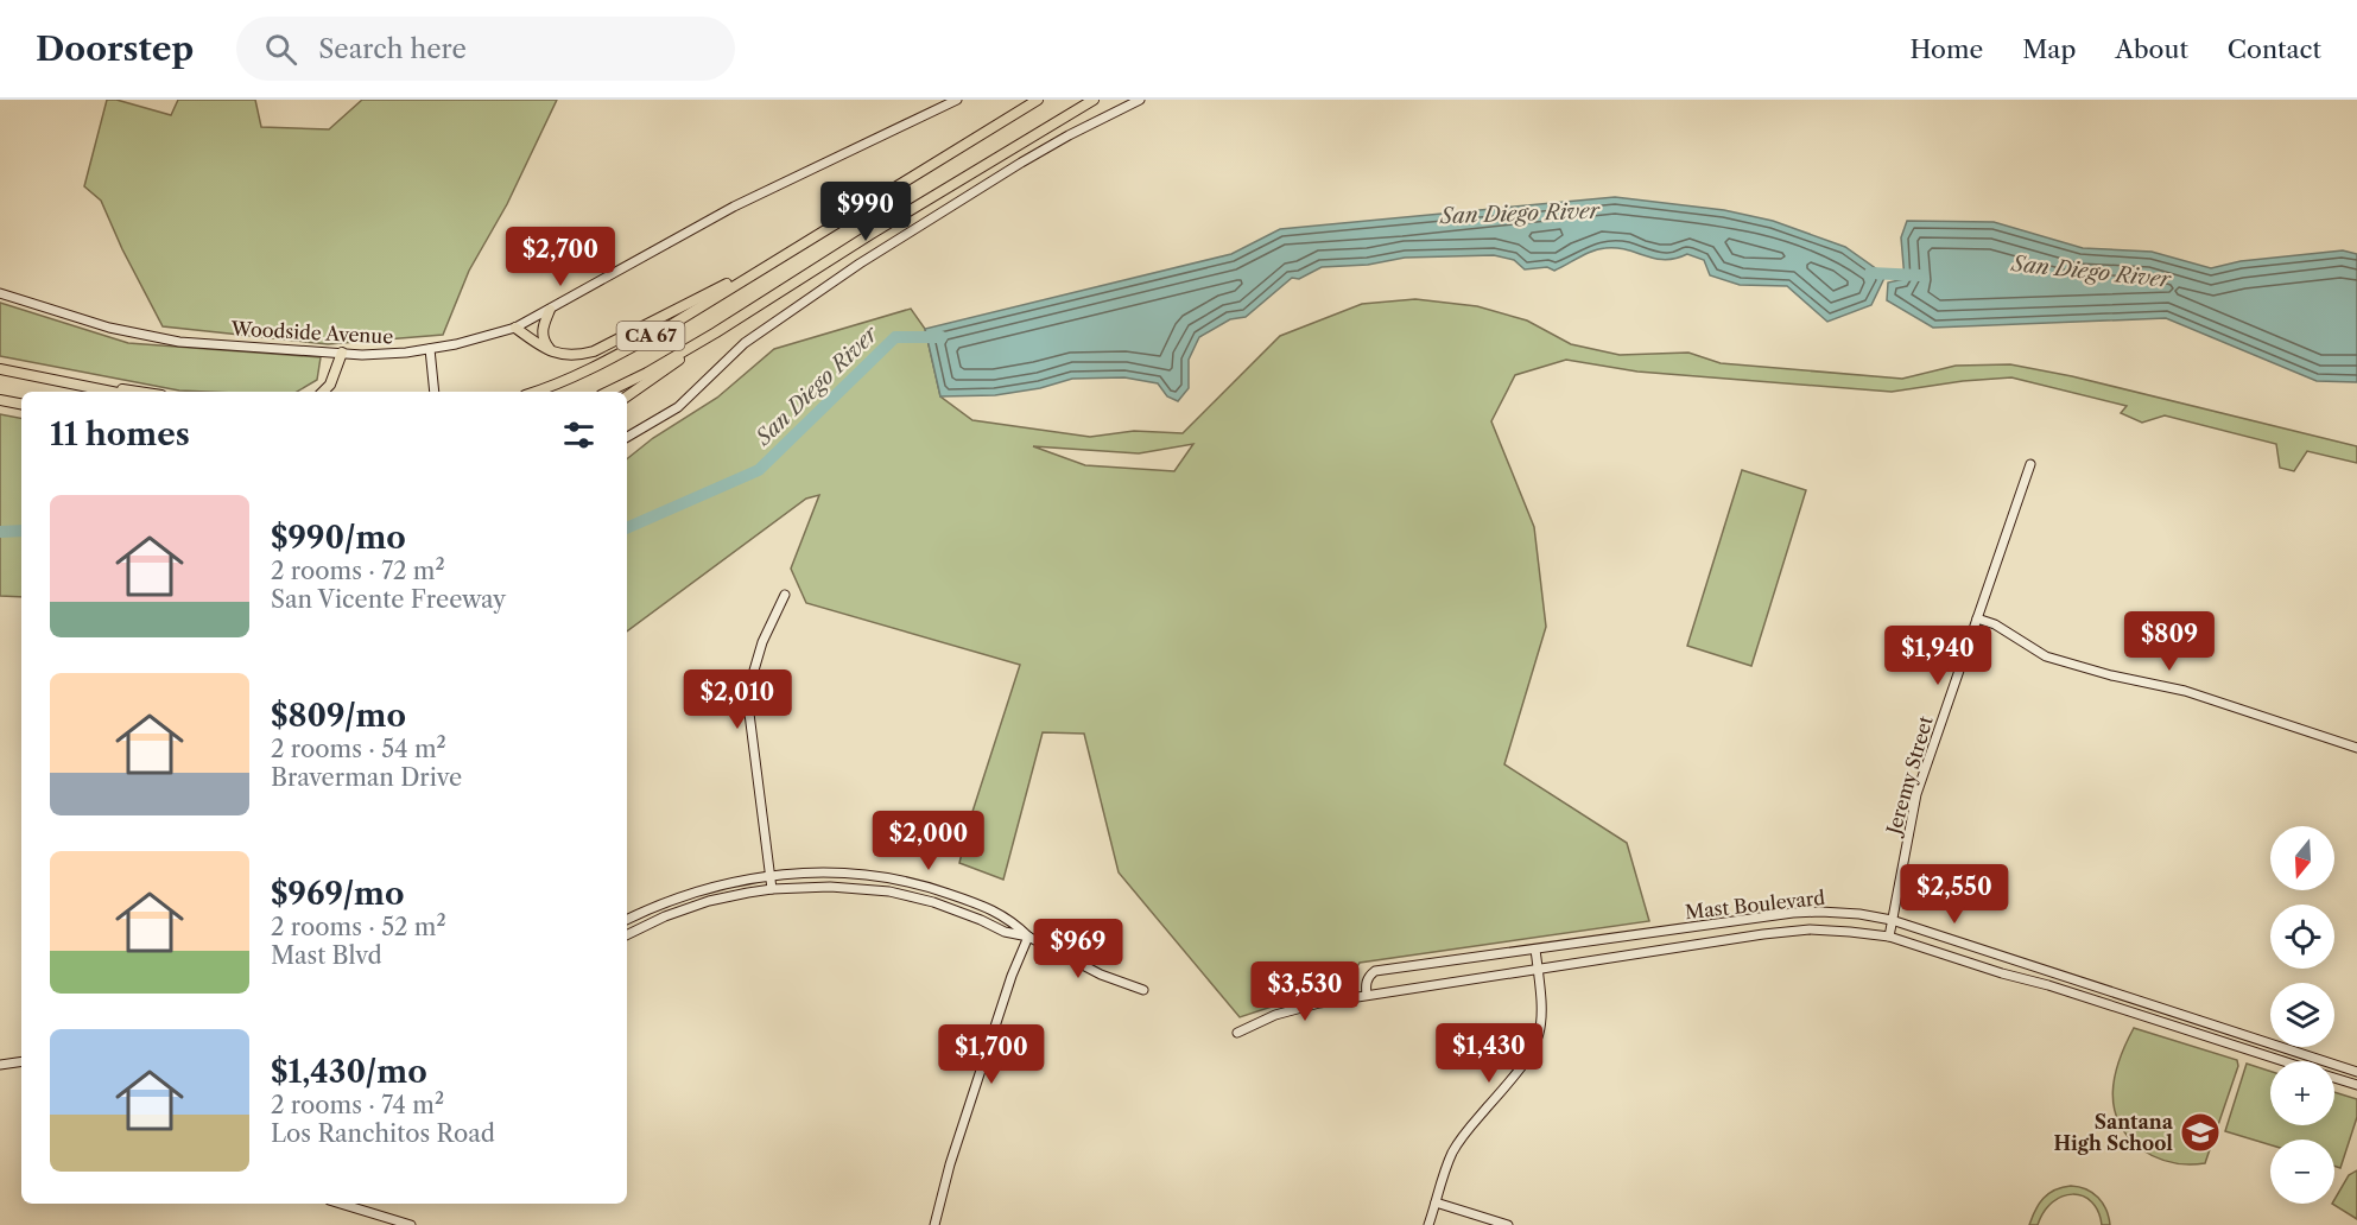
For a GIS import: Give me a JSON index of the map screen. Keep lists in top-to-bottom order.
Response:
{
  "streets": {
    "highway": ["CA 67"],
    "street": ["Woodside Avenue", "Jeremy Street", "Mast Boulevard"]
  },
  "crossings": [
    ["Jeremy Street", "Mast Boulevard"]
  ],
  "water": ["San Diego River"],
  "places": {
    "school or university": ["Santana High School"]
  },
  "north": "bottom",
  "page": {
    "header": "Doorstep",
    "search": "Search here",
    "nav": [
      "Home",
      "Map",
      "About",
      "Contact"
    ],
    "price": [
      "$990",
      "$2,700",
      "$809",
      "$1,940",
      "$2,010",
      "$2,000",
      "$2,550",
      "$969",
      "$3,530",
      "$1,430",
      "$1,700"
    ],
    "heading": "11 homes",
    "list": [
      {
        "name": "$990/mo",
        "note": "2 rooms · 72 m² · San Vicente Freeway"
      },
      {
        "name": "$809/mo",
        "note": "2 rooms · 54 m² · Braverman Drive"
      },
      {
        "name": "$969/mo",
        "note": "2 rooms · 52 m² · Mast Blvd"
      },
      {
        "name": "$1,430/mo",
        "note": "2 rooms · 74 m² · Los Ranchitos Road"
      }
    ],
    "map_buttons": ["+", "−"]
  }
}
